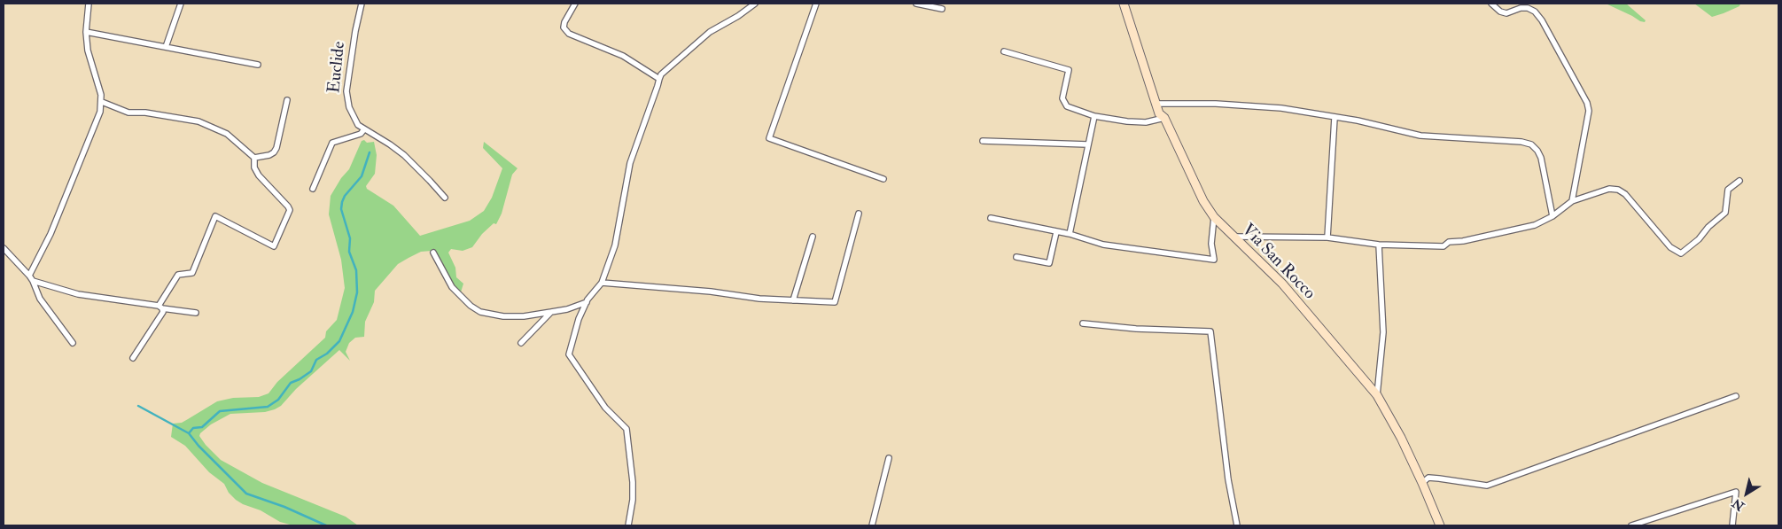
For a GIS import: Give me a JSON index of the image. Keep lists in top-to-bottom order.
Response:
{
  "streets": {
    "street": ["Euclide", "Via San Rocco"]
  },
  "north": "bottom left"
}
